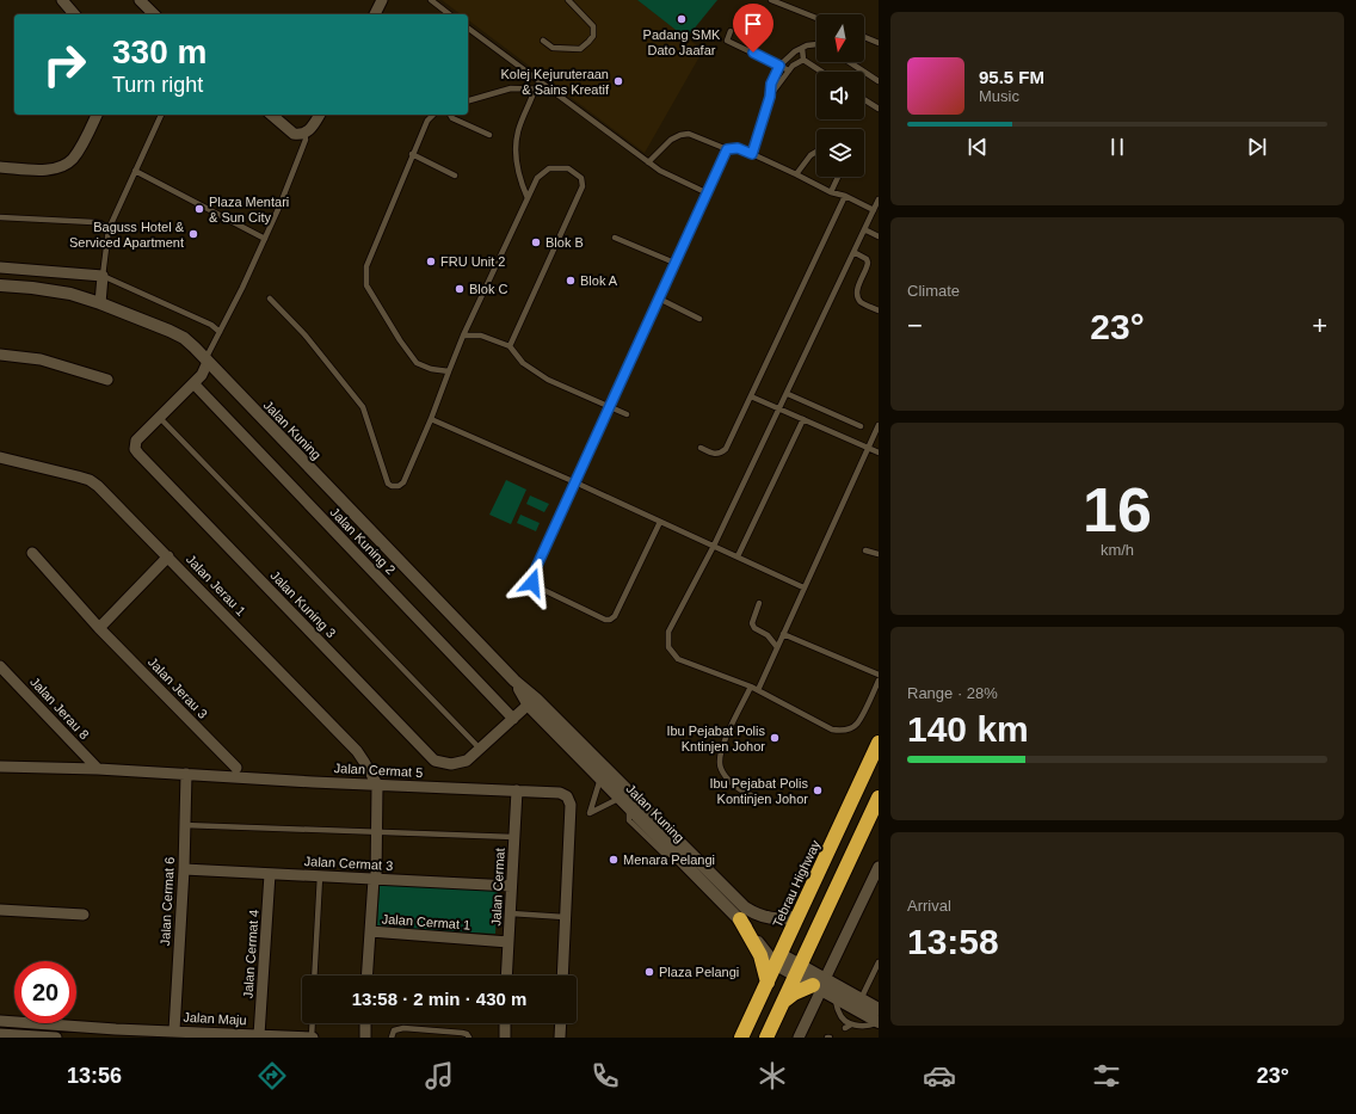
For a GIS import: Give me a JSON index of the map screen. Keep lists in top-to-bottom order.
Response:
{
  "streets": {
    "highway": ["Tebrau Highway"],
    "street": [
      "Jalan Kuning",
      "Jalan Kuning 2",
      "Jalan Jerau 1",
      "Jalan Kuning 3",
      "Jalan Jerau 3",
      "Jalan Jerau 8",
      "Jalan Cermat 5",
      "Jalan Cermat 3",
      "Jalan Cermat",
      "Jalan Cermat 6",
      "Jalan Cermat 1",
      "Jalan Cermat 4",
      "Jalan Maju"
    ]
  },
  "crossings": [
    ["Jalan Kuning", "Jalan Kuning 3"],
    ["Jalan Kuning", "Tebrau Highway"],
    ["Jalan Kuning 2", "Jalan Kuning 3"],
    ["Jalan Jerau 1", "Jalan Cermat 5"],
    ["Jalan Jerau 8", "Jalan Cermat 5"],
    ["Jalan Cermat 5", "Jalan Cermat"],
    ["Jalan Cermat 5", "Jalan Cermat 6"],
    ["Jalan Cermat 3", "Jalan Cermat"],
    ["Jalan Cermat 3", "Jalan Cermat 6"],
    ["Jalan Cermat 3", "Jalan Cermat 4"],
    ["Jalan Cermat", "Jalan Cermat 1"],
    ["Jalan Cermat 6", "Jalan Maju"],
    ["Jalan Cermat 4", "Jalan Maju"]
  ],
  "places": [
    "Padang SMK Dato Jaafar",
    "Kolej Kejuruteraan & Sains Kreatif",
    "Plaza Mentari & Sun City",
    "Baguss Hotel & Serviced Apartment",
    "Blok B",
    "FRU Unit 2",
    "Blok A",
    "Blok C",
    "Ibu Pejabat Polis Kntinjen Johor",
    "Ibu Pejabat Polis Kontinjen Johor",
    "Menara Pelangi",
    "Plaza Pelangi"
  ],
  "north": "bottom",
  "page": {
    "turn": ["330 m", "Turn right"],
    "song": ["95.5 FM", "Music"],
    "tile": [
      "Climate",
      ["16", "km/h"],
      ["Range · 28%", "140 km"],
      ["Arrival", "13:58"]
    ],
    "heat": ["−", "23°", "+"],
    "limit": "20",
    "trip": "13:58 · 2 min · 430 m",
    "tabs": ["13:56", "23°"]
  }
}
